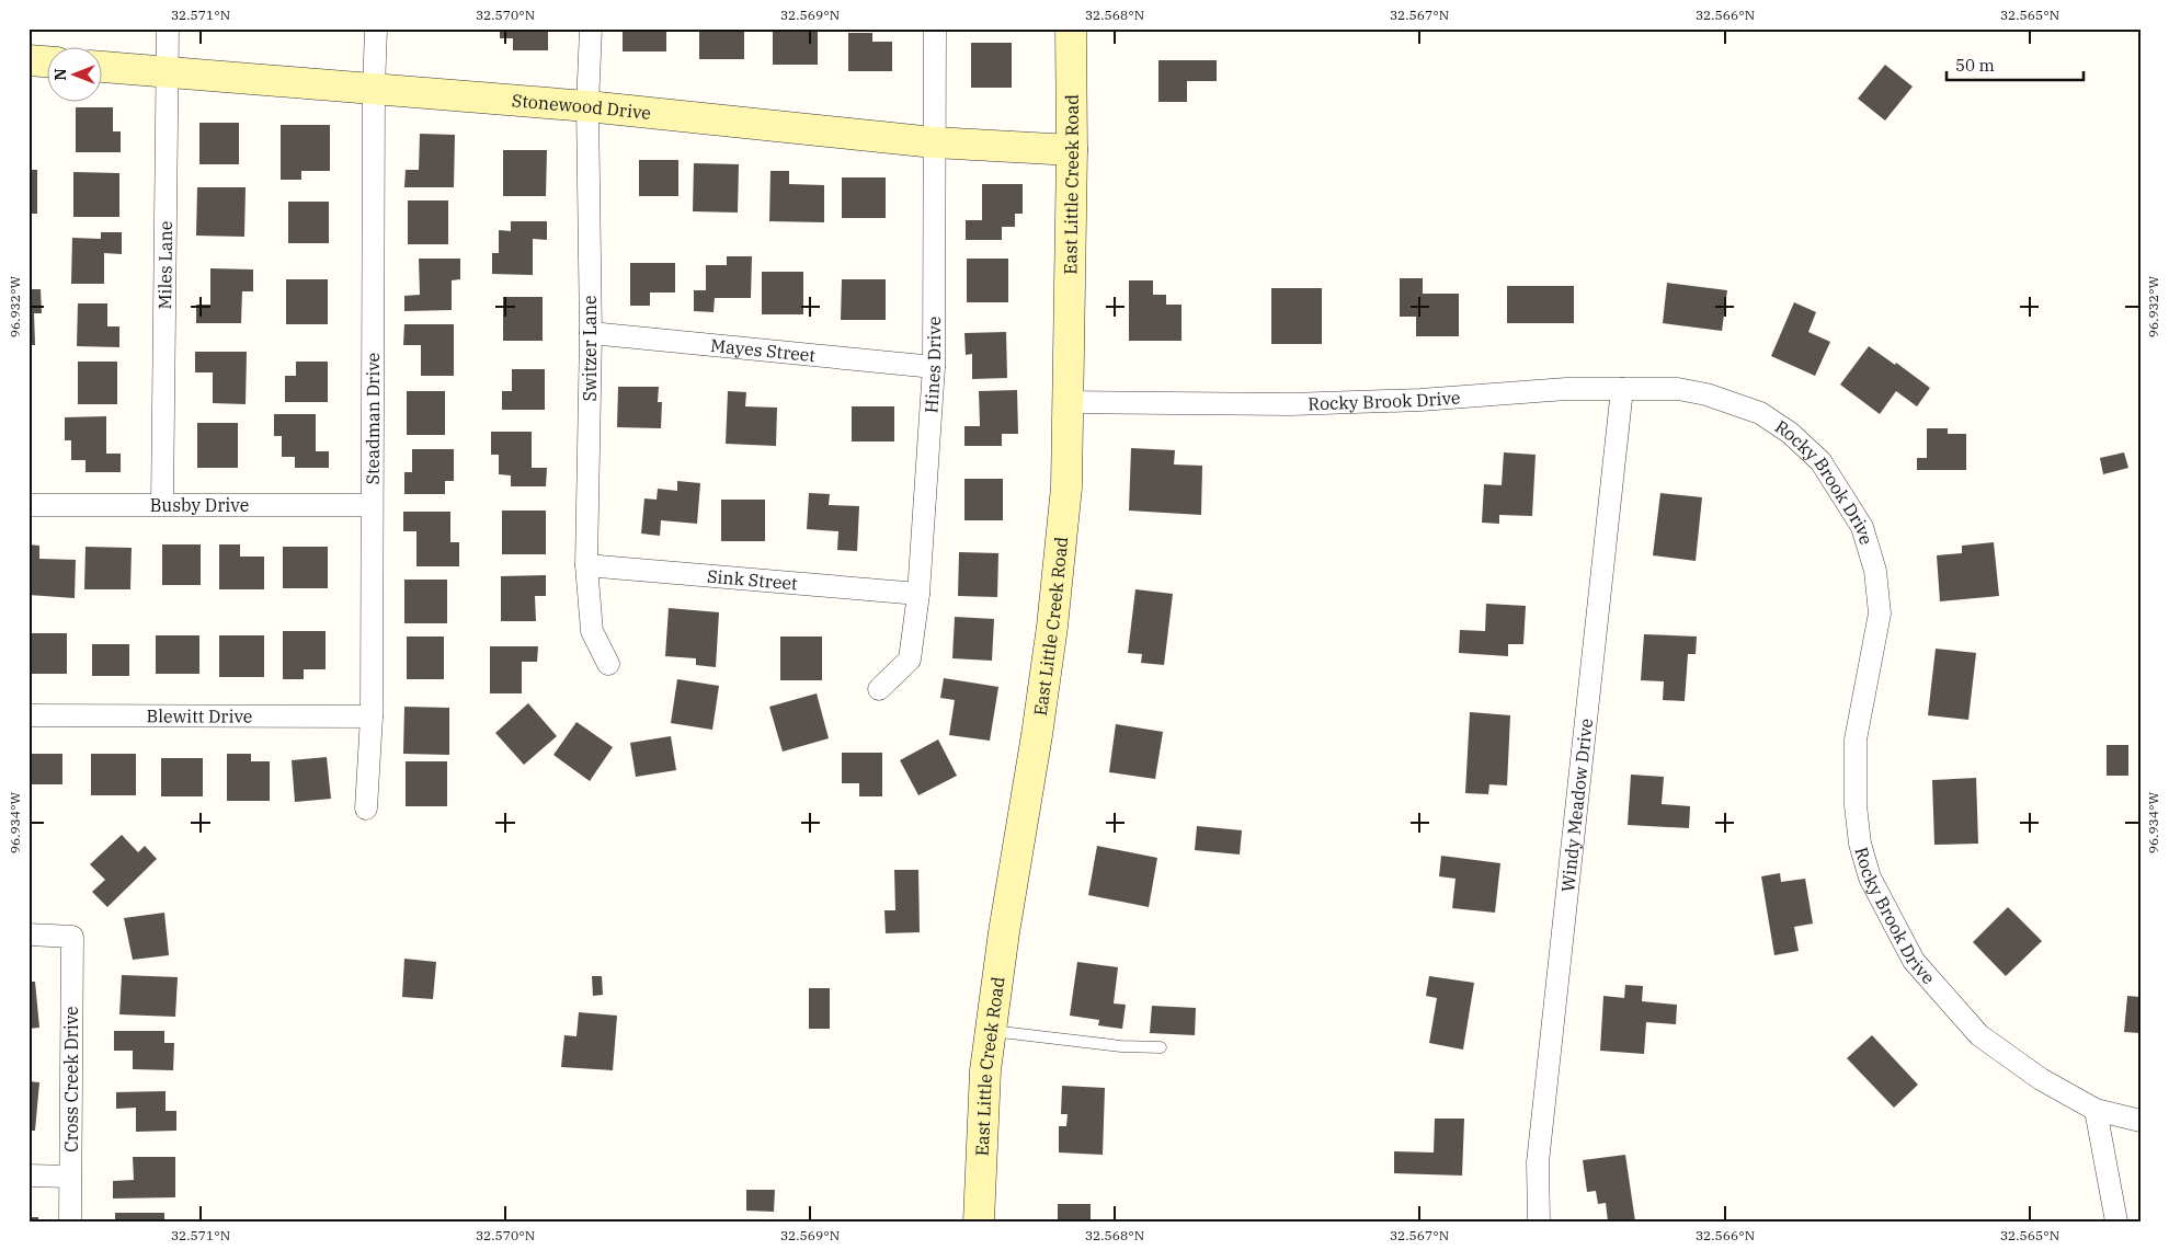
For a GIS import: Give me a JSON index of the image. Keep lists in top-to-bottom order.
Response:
{
  "streets": {
    "street": [
      "Stonewood Drive",
      "East Little Creek Road",
      "Miles Lane",
      "Switzer Lane",
      "Mayes Street",
      "Hines Drive",
      "Rocky Brook Drive",
      "Steadman Drive",
      "Busby Drive",
      "Sink Street",
      "Blewitt Drive",
      "Windy Meadow Drive",
      "Cross Creek Drive"
    ]
  },
  "crossings": [
    ["Stonewood Drive", "East Little Creek Road"],
    ["Stonewood Drive", "Miles Lane"],
    ["Stonewood Drive", "Switzer Lane"],
    ["Stonewood Drive", "Hines Drive"],
    ["Stonewood Drive", "Steadman Drive"],
    ["East Little Creek Road", "Rocky Brook Drive"],
    ["Miles Lane", "Busby Drive"],
    ["Switzer Lane", "Mayes Street"],
    ["Switzer Lane", "Sink Street"],
    ["Mayes Street", "Hines Drive"],
    ["Hines Drive", "Sink Street"],
    ["Rocky Brook Drive", "Windy Meadow Drive"],
    ["Steadman Drive", "Busby Drive"],
    ["Steadman Drive", "Blewitt Drive"]
  ],
  "scale_bar": "50 m",
  "north": "left",
  "coordinates": [
    "32.571°N",
    "32.570°N",
    "32.569°N",
    "32.568°N",
    "32.567°N",
    "32.566°N",
    "32.565°N",
    "96.932°W",
    "96.934°W"
  ]
}
